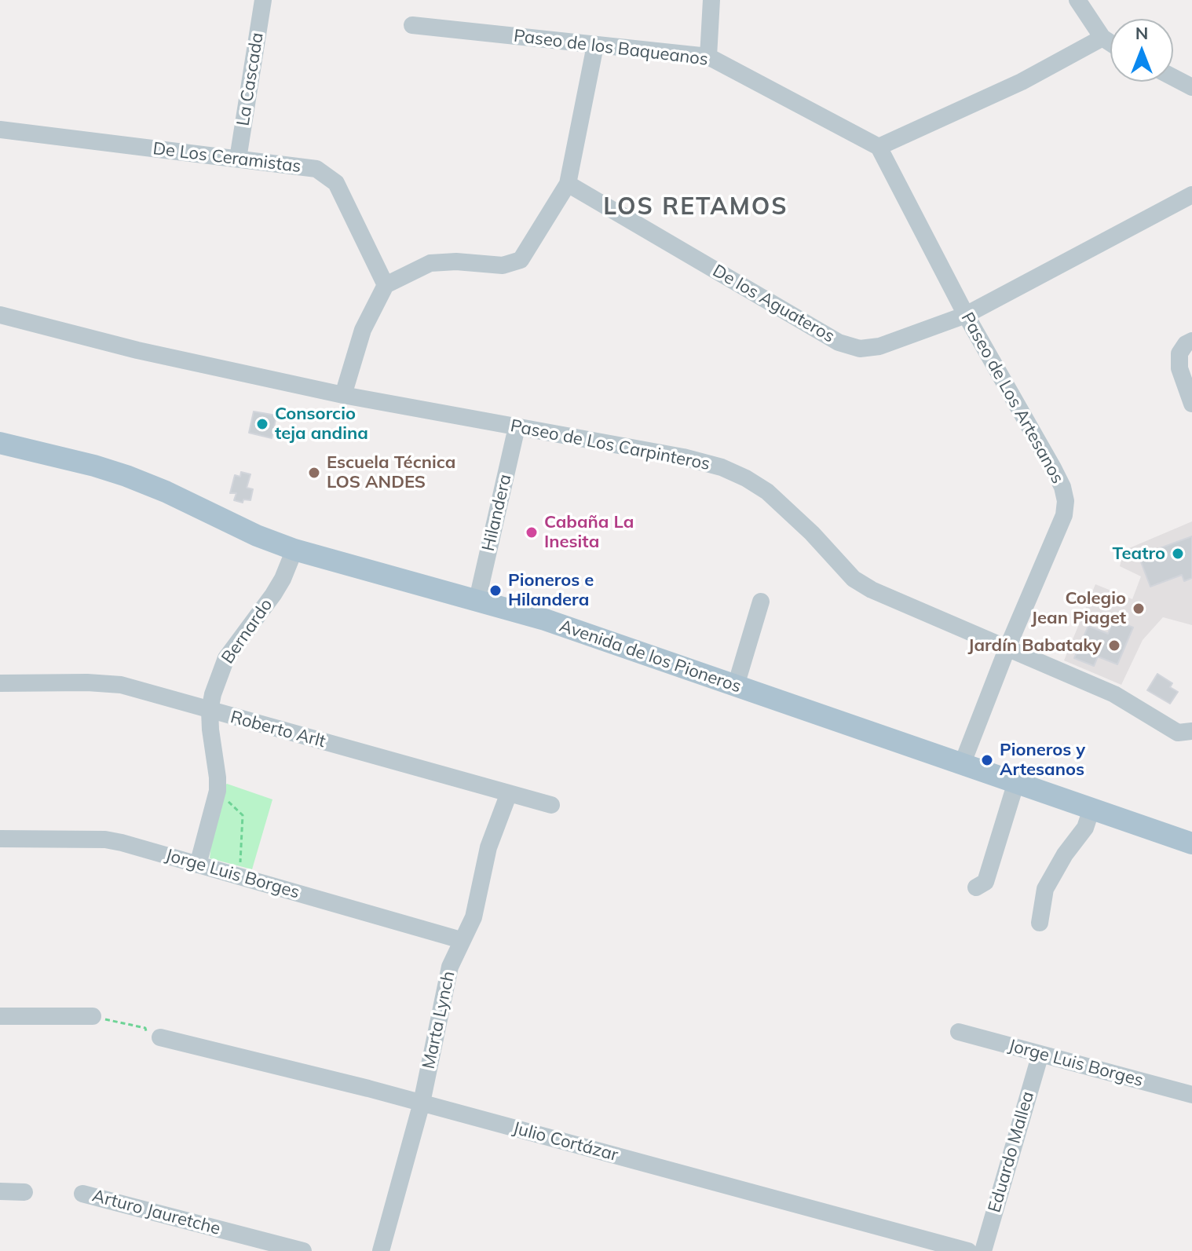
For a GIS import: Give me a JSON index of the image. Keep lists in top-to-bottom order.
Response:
{
  "streets": {
    "main road": ["Avenida de los Pioneros"],
    "street": [
      "Paseo de los Baqueanos",
      "La Cascada",
      "De Los Ceramistas",
      "De los Aguateros",
      "Paseo de Los Artesanos",
      "Paseo de Los Carpinteros",
      "Hilandera",
      "Bernardo",
      "Roberto Arlt",
      "Jorge Luis Borges",
      "Marta Lynch",
      "Julio Cortázar",
      "Eduardo Mallea",
      "Arturo Jauretche"
    ]
  },
  "crossings": [
    ["Paseo de los Baqueanos", "Paseo de Los Artesanos"],
    ["La Cascada", "De Los Ceramistas"],
    ["De los Aguateros", "Paseo de Los Artesanos"],
    ["Paseo de Los Artesanos", "Paseo de Los Carpinteros"],
    ["Paseo de Los Artesanos", "Avenida de los Pioneros"],
    ["Paseo de Los Carpinteros", "Hilandera"],
    ["Hilandera", "Avenida de los Pioneros"],
    ["Bernardo", "Avenida de los Pioneros"],
    ["Bernardo", "Roberto Arlt"],
    ["Bernardo", "Jorge Luis Borges"],
    ["Roberto Arlt", "Marta Lynch"],
    ["Jorge Luis Borges", "Marta Lynch"],
    ["Jorge Luis Borges", "Eduardo Mallea"],
    ["Marta Lynch", "Julio Cortázar"]
  ],
  "districts": ["LOS RETAMOS"],
  "places": [
    "Consorcio teja andina",
    "Escuela Técnica LOS ANDES",
    "Cabaña La Inesita",
    "Teatro",
    "Pioneros e Hilandera",
    "Colegio Jean Piaget",
    "Jardín Babataky",
    "Pioneros y Artesanos"
  ],
  "north": "top"
}
